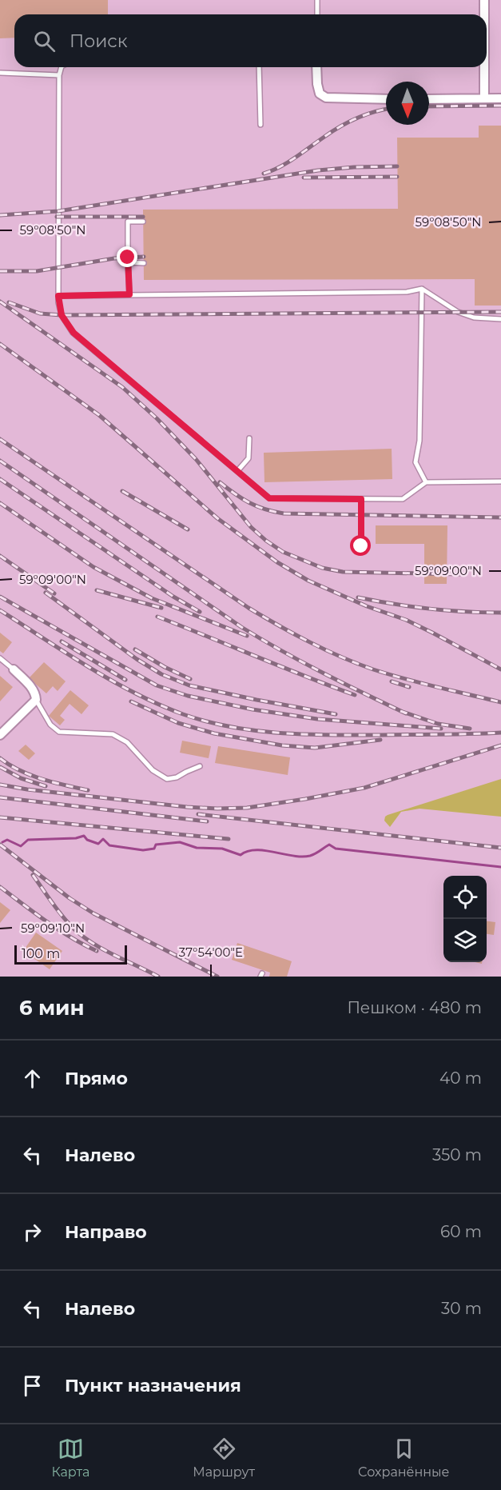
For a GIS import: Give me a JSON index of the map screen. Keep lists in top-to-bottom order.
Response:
{
  "scale_bar": "100 m",
  "north": "bottom",
  "page": {
    "search": "Поиск",
    "scale": "100 m",
    "heading": ["6 мин", "Пешком · 480 m"],
    "list": [
      ["Прямо", "40 m"],
      ["Налево", "350 m"],
      ["Направо", "60 m"],
      ["Налево", "30 m"],
      "Пункт назначения"
    ],
    "nav": ["Карта", "Маршрут", "Сохранённые"]
  },
  "coordinates": [
    "59°08'50\"N",
    "59°09'00\"N",
    "59°09'10\"N",
    "37°54'00\"E"
  ]
}
